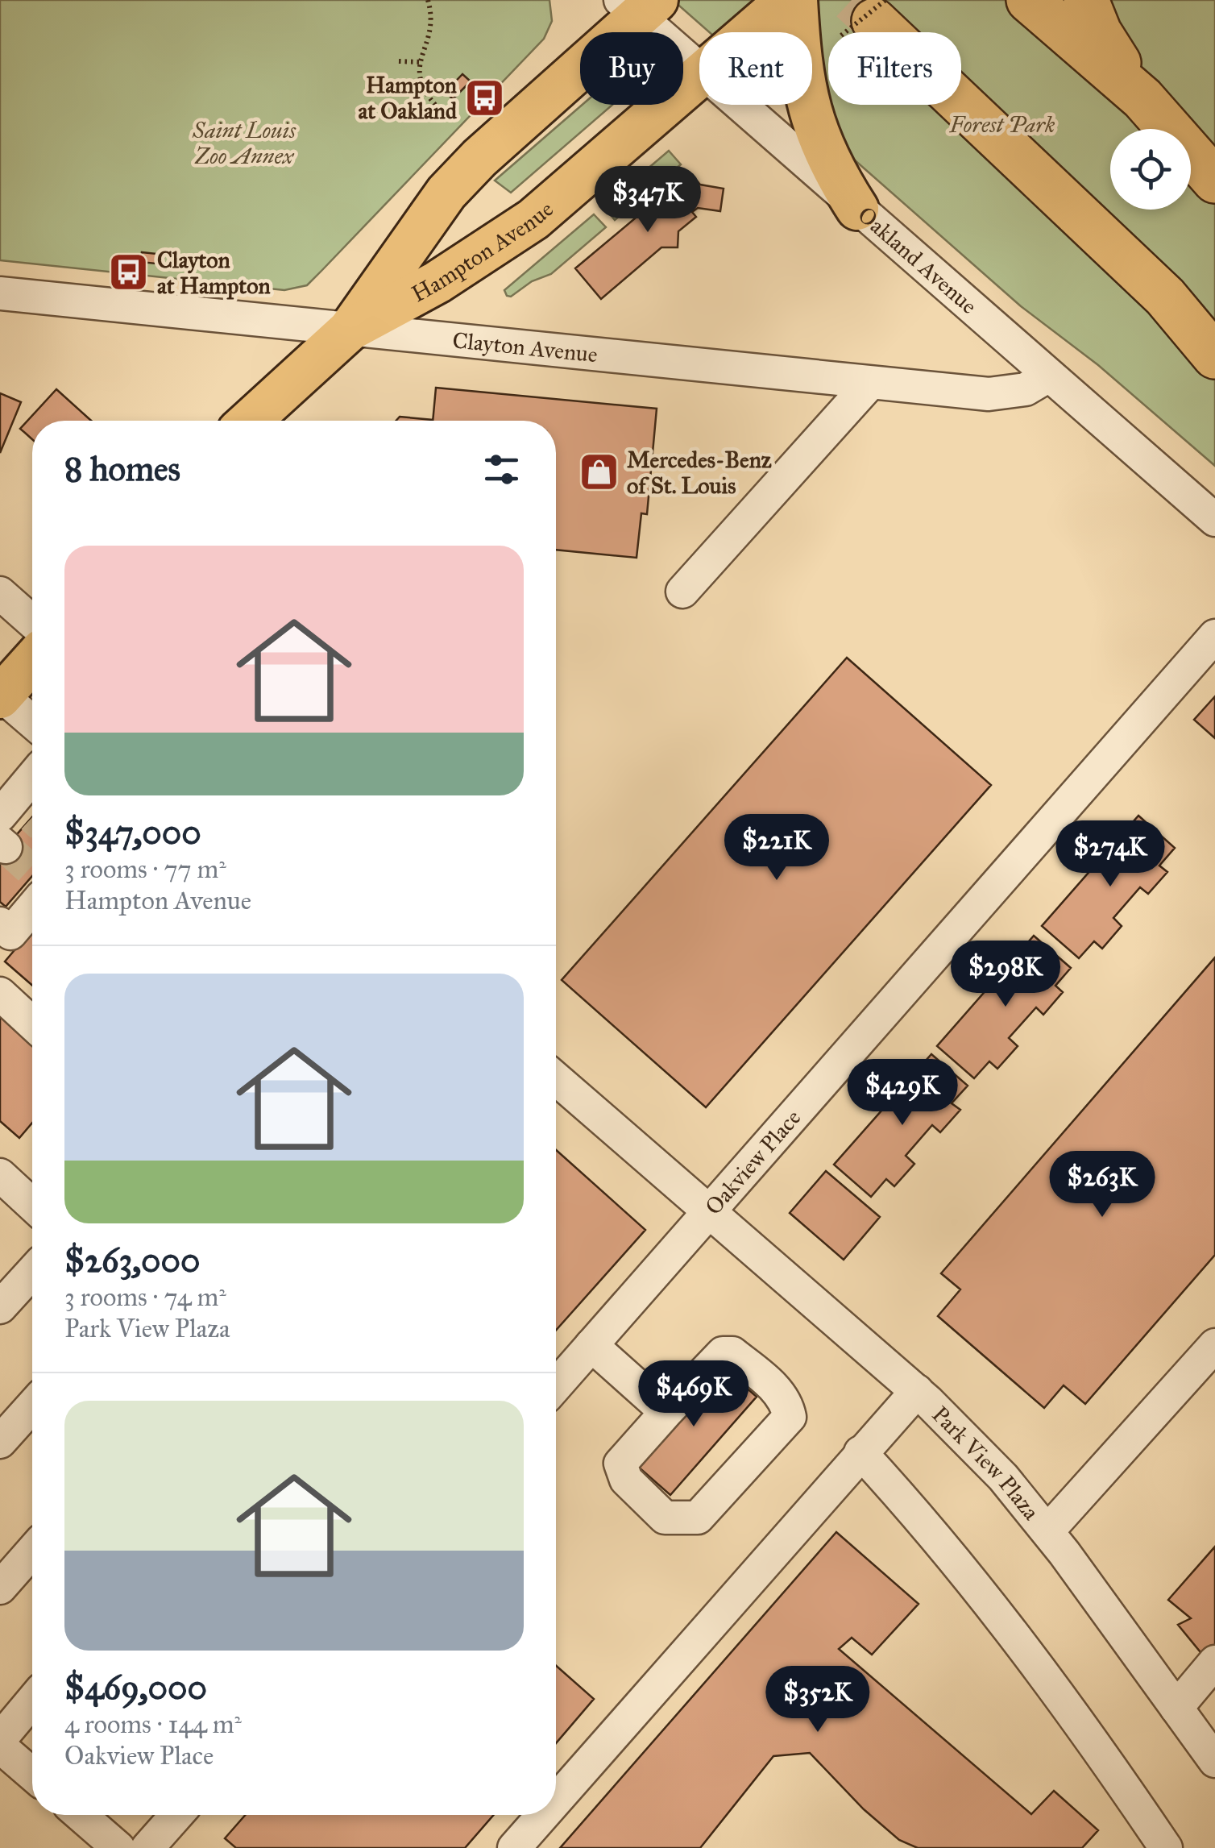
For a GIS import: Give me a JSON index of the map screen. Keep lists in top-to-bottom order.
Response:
{
  "streets": {
    "main road": ["Hampton Avenue"],
    "street": [
      "Oakland Avenue",
      "Clayton Avenue",
      "Oakview Place",
      "Park View Plaza"
    ]
  },
  "crossings": [
    ["Hampton Avenue", "Oakland Avenue"],
    ["Hampton Avenue", "Clayton Avenue"],
    ["Oakland Avenue", "Clayton Avenue"],
    ["Oakview Place", "Park View Plaza"]
  ],
  "parks": ["Forest Park", "Saint Louis Zoo Annex"],
  "places": {
    "bus stop": ["Hampton at Oakland", "Clayton at Hampton"],
    "shop": ["Mercedes-Benz of St. Louis"]
  },
  "page": {
    "chip": ["Buy", "Rent", "Filters"],
    "price": [
      "$347K",
      "$221K",
      "$274K",
      "$298K",
      "$429K",
      "$263K",
      "$469K",
      "$352K"
    ],
    "heading": "8 homes",
    "list": [
      {
        "name": "$347,000",
        "note": "3 rooms · 77 m² · Hampton Avenue"
      },
      {
        "name": "$263,000",
        "note": "3 rooms · 74 m² · Park View Plaza"
      },
      {
        "name": "$469,000",
        "note": "4 rooms · 144 m² · Oakview Place"
      }
    ]
  }
}
